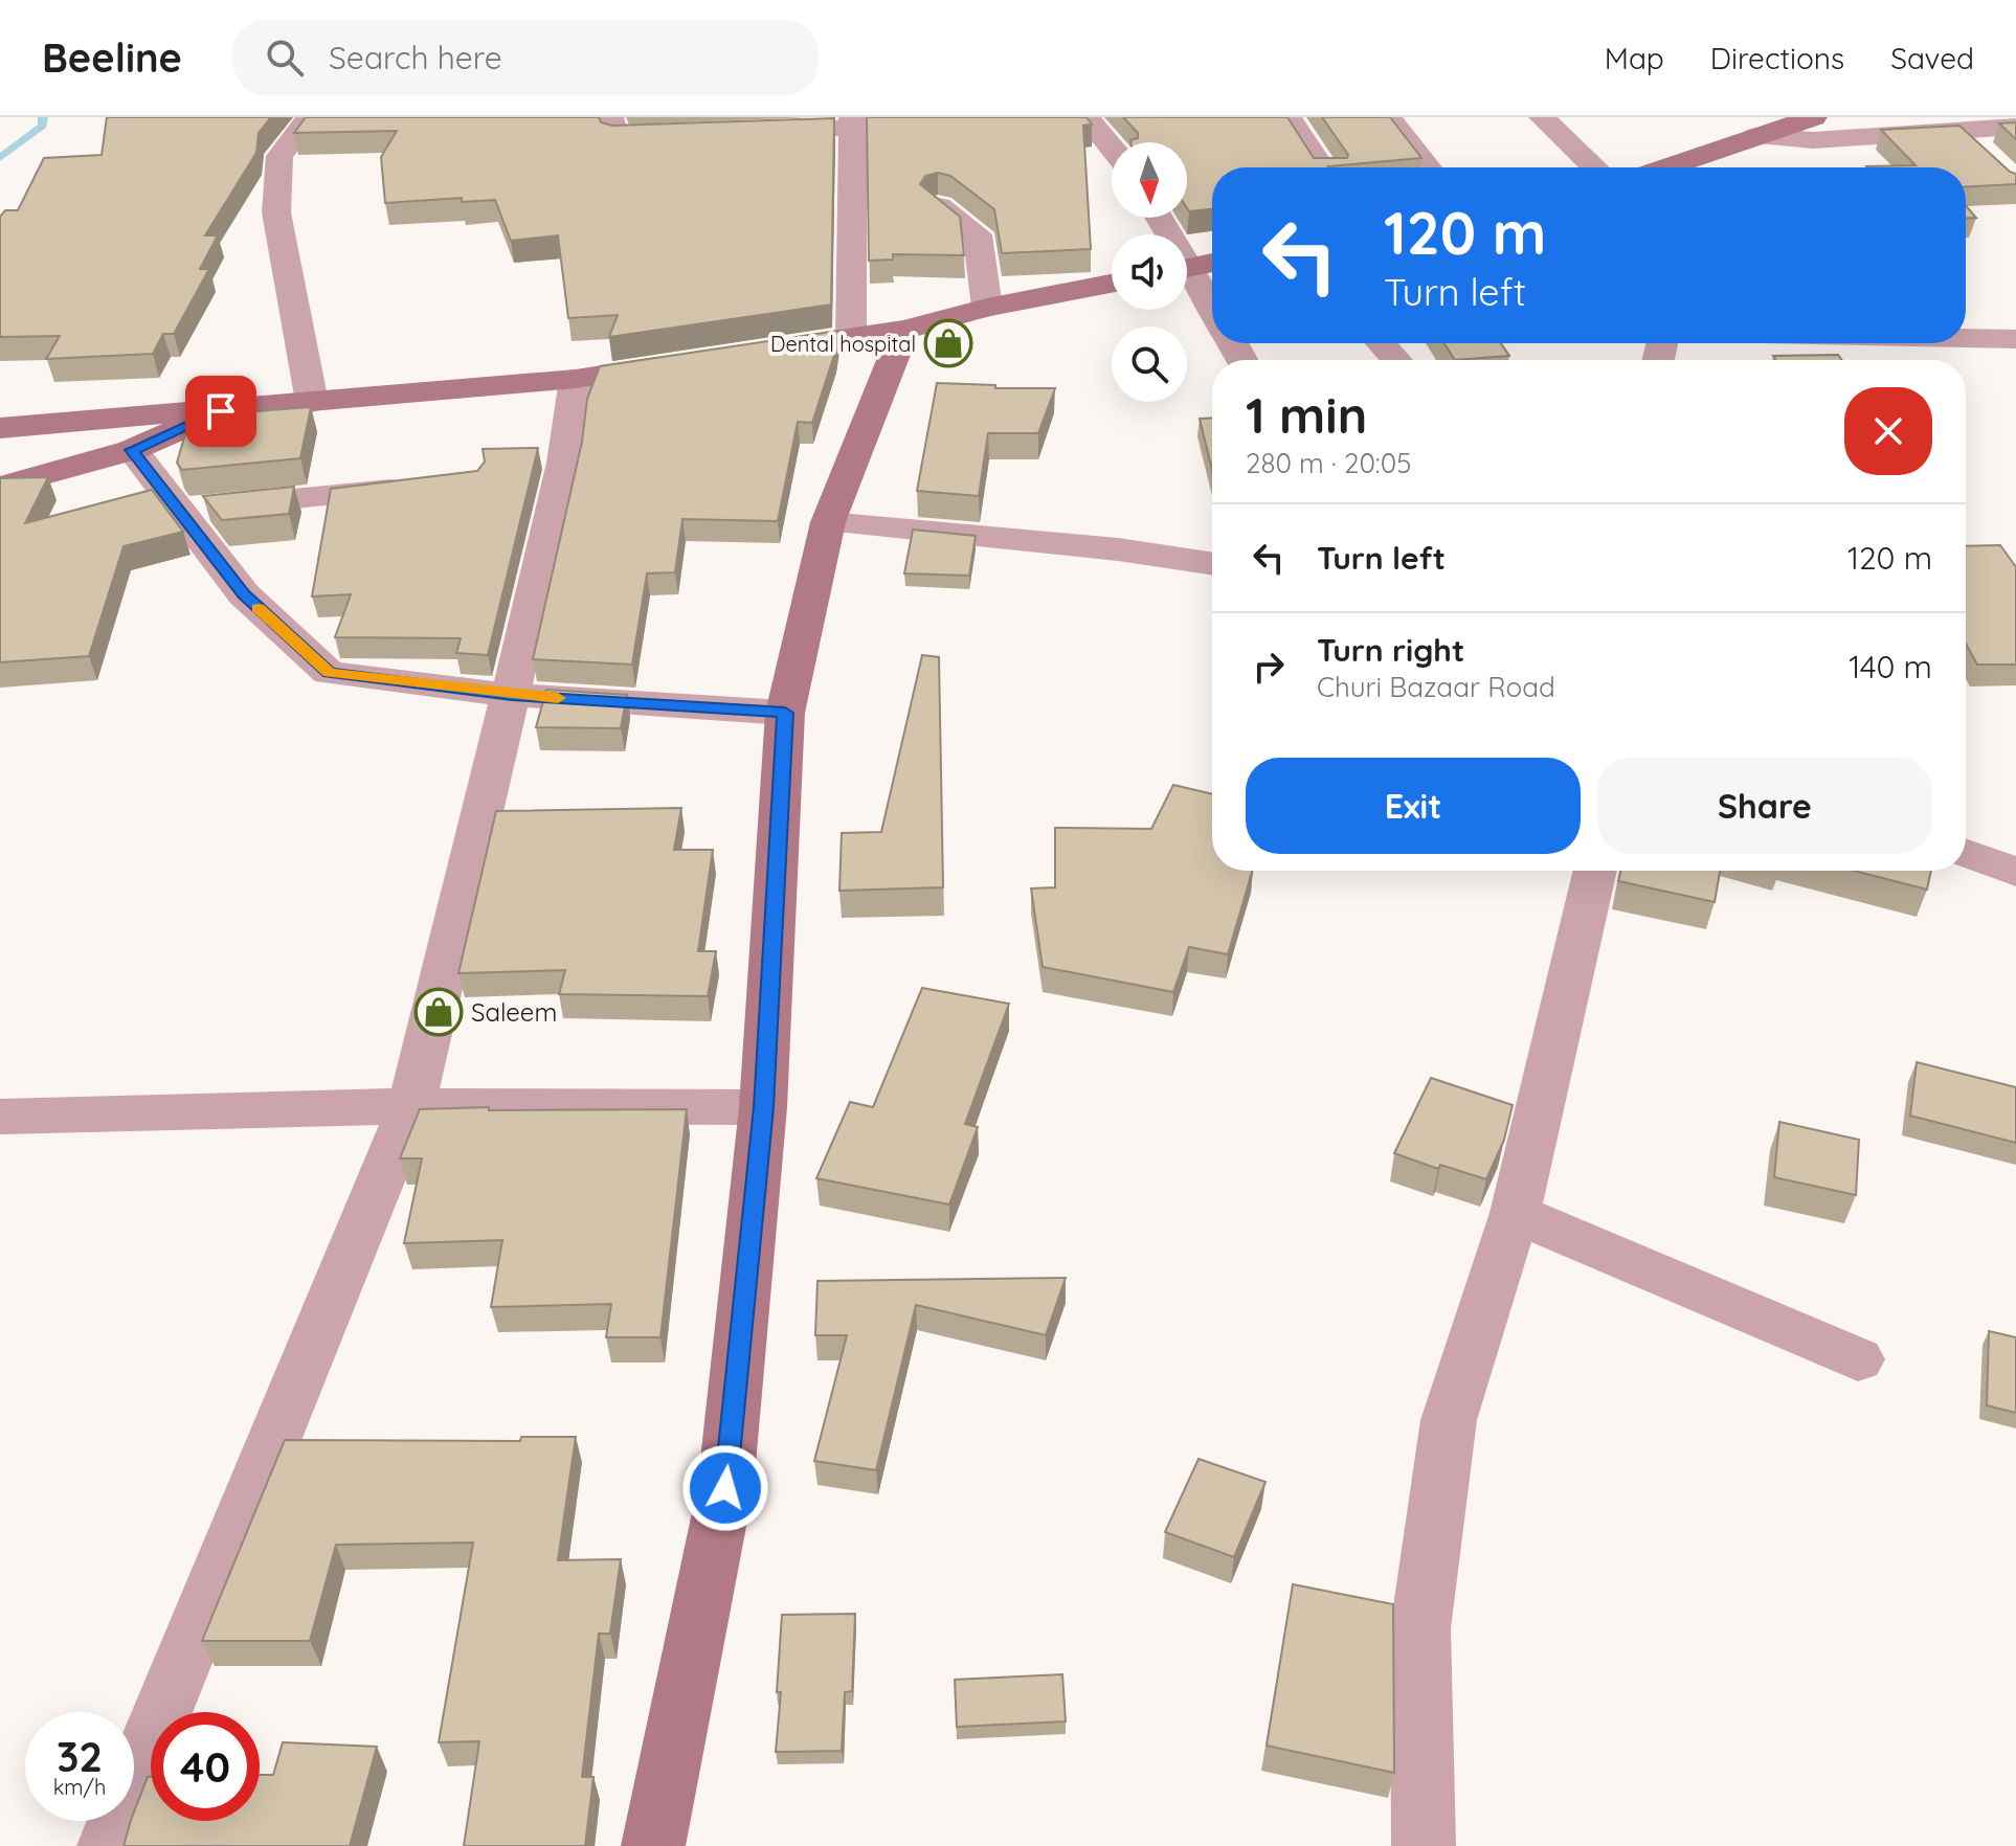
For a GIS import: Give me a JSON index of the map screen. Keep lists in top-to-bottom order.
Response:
{
  "places": {
    "shop": ["Dental hospital", "Saleem"]
  },
  "north": "bottom",
  "page": {
    "header": "Beeline",
    "search": "Search here",
    "nav": ["Map", "Directions", "Saved"],
    "turn": ["120 m", "Turn left"],
    "heading": ["1 min", "280 m · 20:05"],
    "list": [
      {
        "name": "Turn left",
        "value": "120 m"
      },
      {
        "name": "Turn right",
        "note": "Churi Bazaar Road",
        "value": "140 m"
      }
    ],
    "buttons": ["Exit", "Share"],
    "speed": "32 km/h",
    "limit": "40"
  }
}
